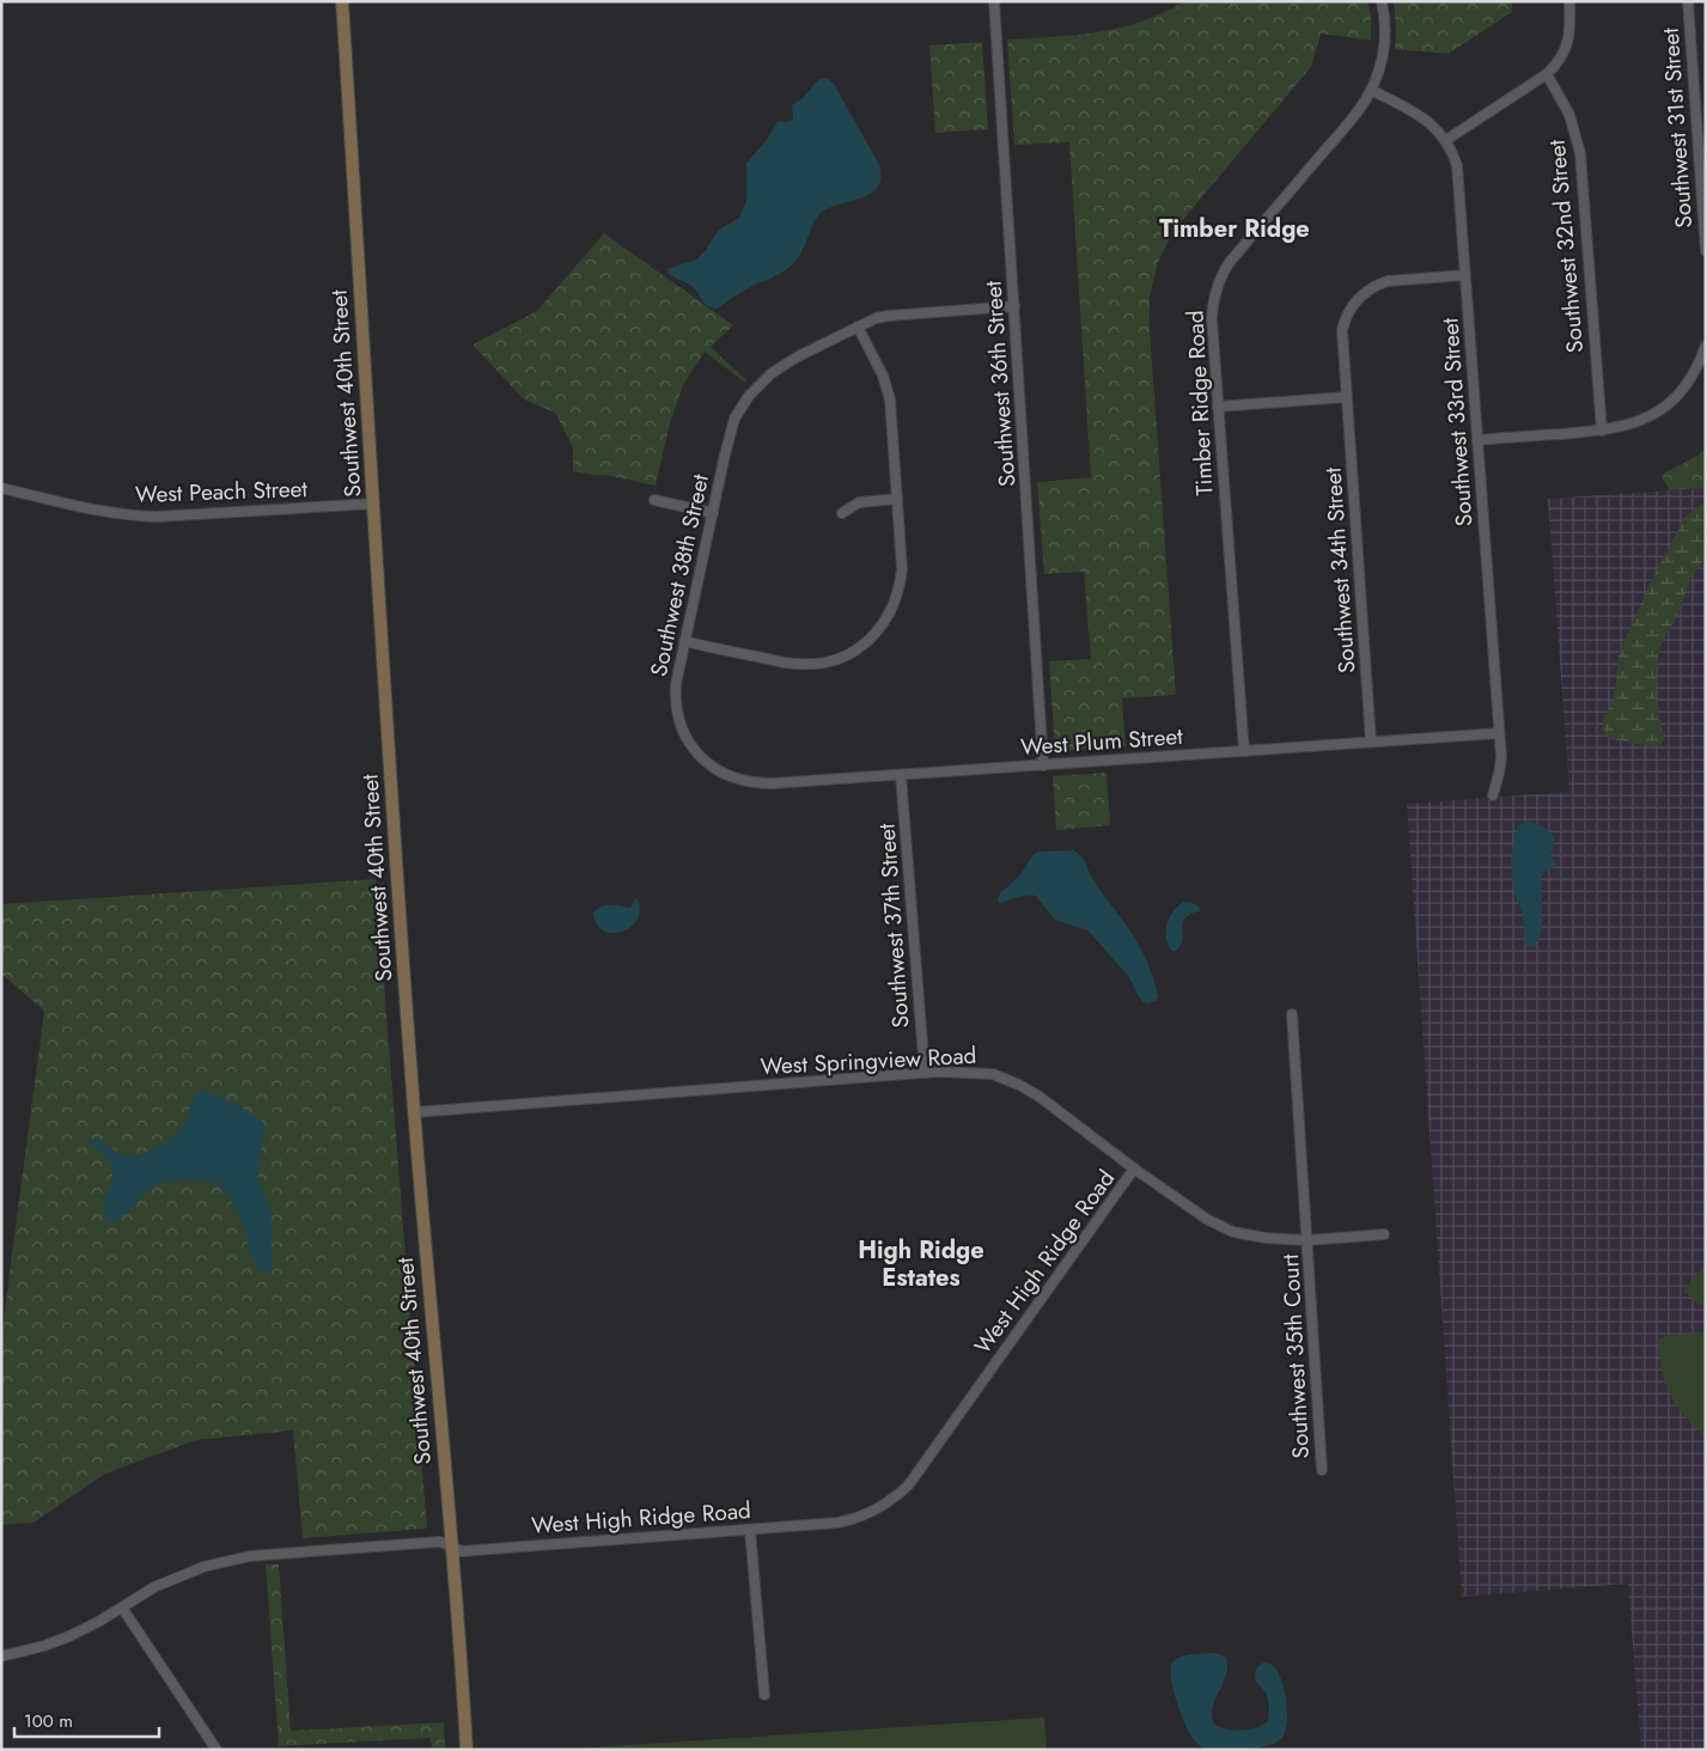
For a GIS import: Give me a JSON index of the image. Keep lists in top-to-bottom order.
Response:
{
  "streets": {
    "main road": ["Southwest 40th Street"],
    "street": [
      "Southwest 31st Street",
      "Southwest 32nd Street",
      "Southwest 36th Street",
      "Timber Ridge Road",
      "Southwest 33rd Street",
      "West Peach Street",
      "Southwest 34th Street",
      "Southwest 38th Street",
      "West Plum Street",
      "Southwest 37th Street",
      "West Springview Road",
      "West High Ridge Road",
      "Southwest 35th Court"
    ]
  },
  "crossings": [
    ["Southwest 36th Street", "Southwest 38th Street"],
    ["Southwest 36th Street", "West Plum Street"],
    ["Southwest 40th Street", "West Peach Street"],
    ["Southwest 40th Street", "West Springview Road"],
    ["Southwest 40th Street", "West High Ridge Road"],
    ["Timber Ridge Road", "Southwest 33rd Street"],
    ["Timber Ridge Road", "West Plum Street"],
    ["Southwest 33rd Street", "Southwest 34th Street"],
    ["Southwest 33rd Street", "West Plum Street"],
    ["Southwest 34th Street", "West Plum Street"],
    ["Southwest 38th Street", "West Plum Street"],
    ["West Plum Street", "Southwest 37th Street"],
    ["Southwest 37th Street", "West Springview Road"],
    ["West Springview Road", "West High Ridge Road"],
    ["West Springview Road", "Southwest 35th Court"]
  ],
  "districts": ["Timber Ridge", "High Ridge Estates"],
  "scale_bar": "100 m"
}
